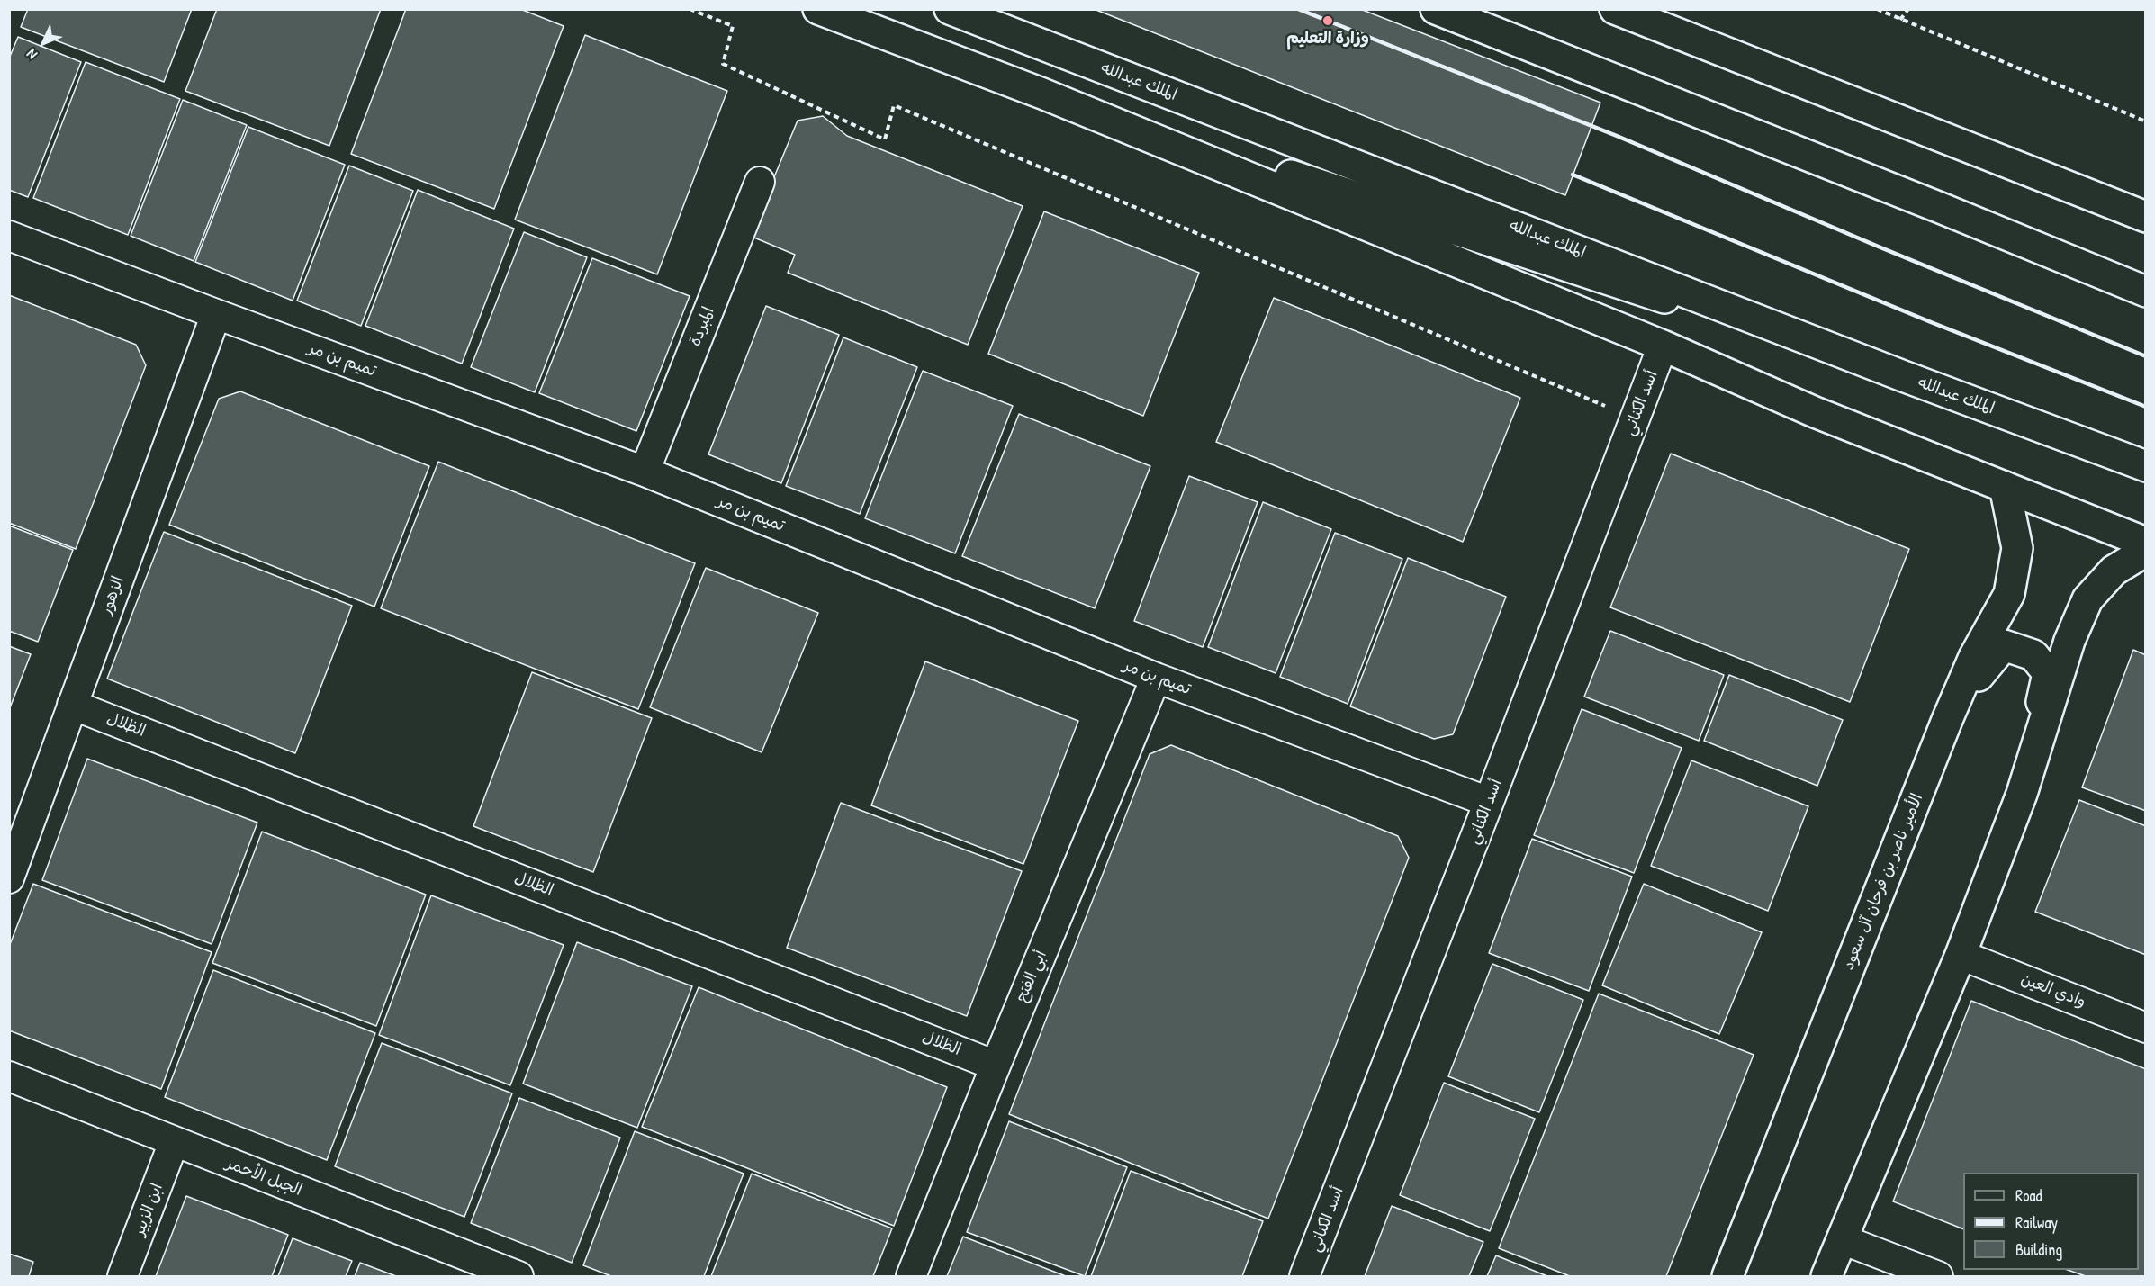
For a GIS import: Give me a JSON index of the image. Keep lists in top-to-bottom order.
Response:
{
  "streets": {
    "main road": ["الملك عبدالله", "الأمير ناصر بن فرحان آل سعود"],
    "street": [
      "المبردة",
      "تميم بن مر",
      "أسد الكناني",
      "الزهور",
      "الظلال",
      "أبي الفتح",
      "وادي العين",
      "الجبل الأحمر",
      "ابن الزبير"
    ]
  },
  "crossings": [
    ["المبردة", "تميم بن مر"],
    ["تميم بن مر", "أسد الكناني"],
    ["تميم بن مر", "الزهور"],
    ["تميم بن مر", "أبي الفتح"],
    ["الزهور", "الظلال"],
    ["الظلال", "أبي الفتح"],
    ["الجبل الأحمر", "ابن الزبير"]
  ],
  "places": ["وزارة التعليم"],
  "legend": ["Road", "Railway", "Building"],
  "north": "bottom left"
}
